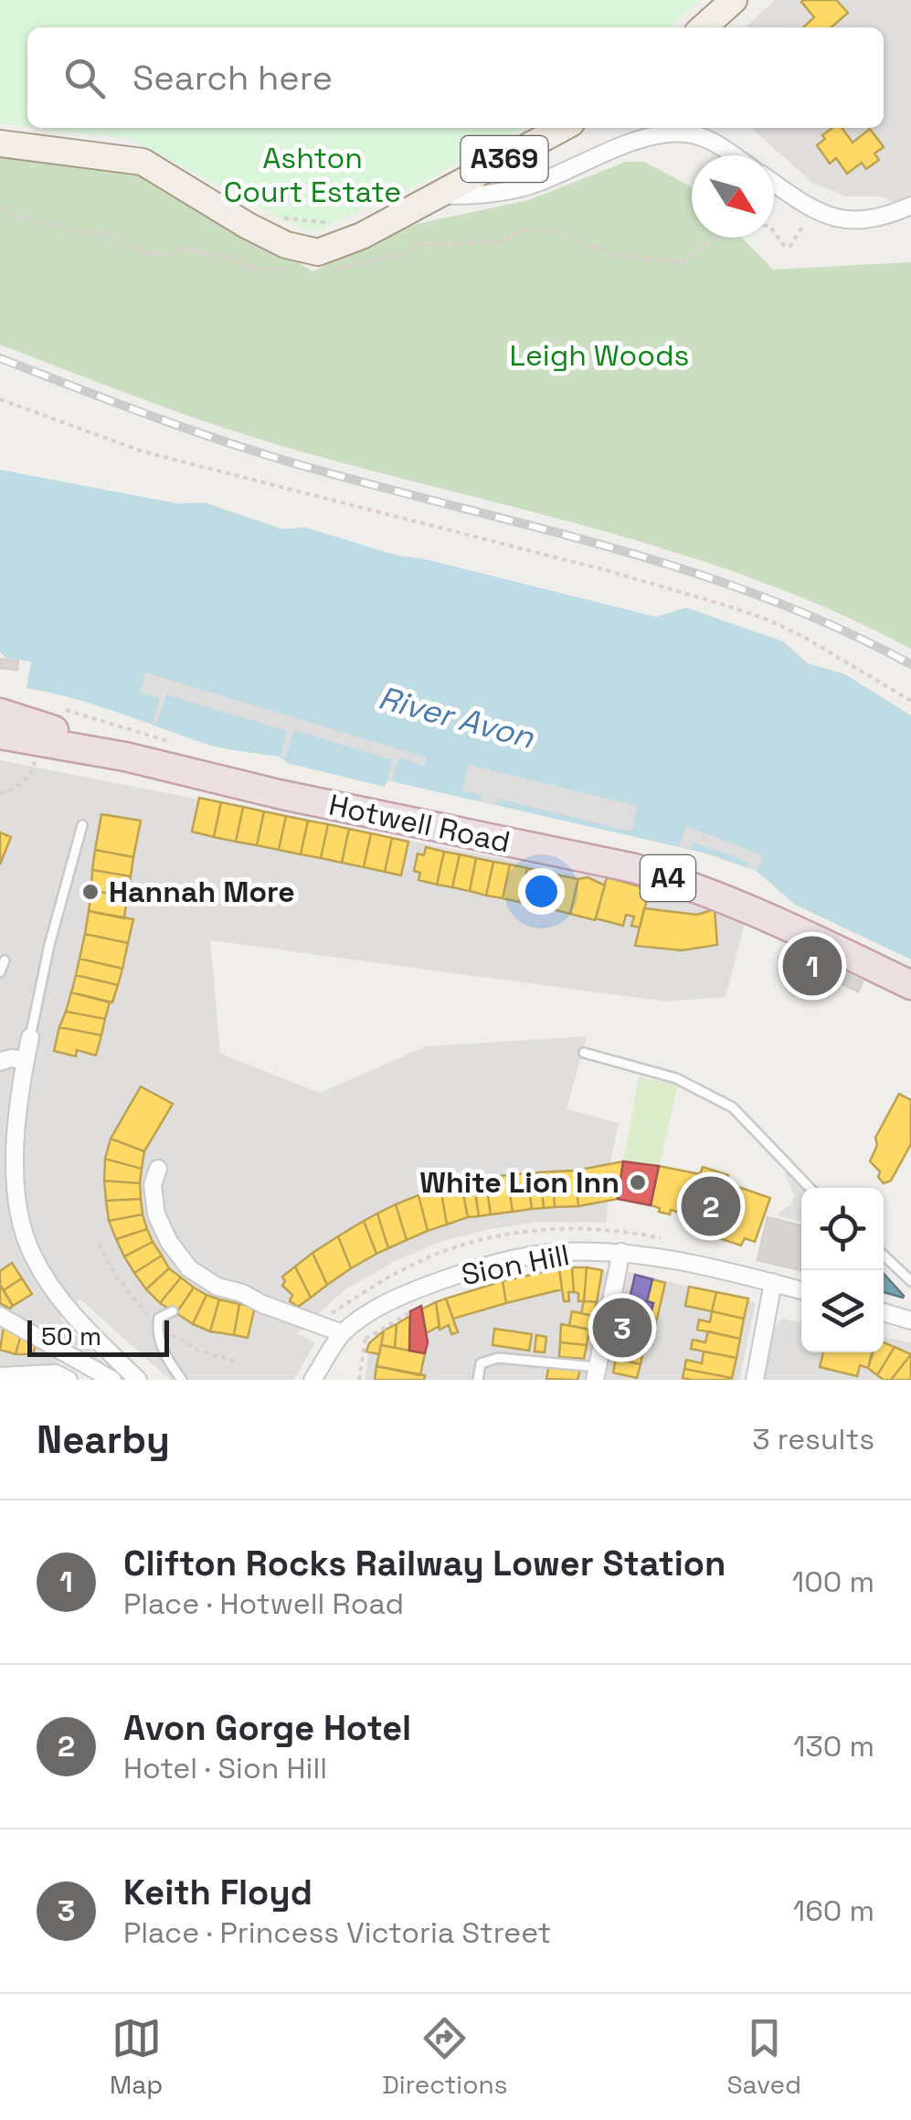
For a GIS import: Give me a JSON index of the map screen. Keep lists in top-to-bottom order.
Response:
{
  "streets": {
    "highway": ["Hotwell Road", "A4"],
    "main road": ["A369"],
    "street": ["Sion Hill"]
  },
  "water": ["River Avon"],
  "parks": ["Ashton Court Estate", "Leigh Woods"],
  "places": ["Hannah More", "White Lion Inn"],
  "scale_bar": "50 m",
  "north": "bottom right",
  "page": {
    "search": "Search here",
    "pins": ["1", "2", "3"],
    "scale": "50 m",
    "heading": ["Nearby", "3 results"],
    "list": [
      {
        "mark": "1",
        "name": "Clifton Rocks Railway Lower Station",
        "note": "Place · Hotwell Road",
        "value": "100 m"
      },
      {
        "mark": "2",
        "name": "Avon Gorge Hotel",
        "note": "Hotel · Sion Hill",
        "value": "130 m"
      },
      {
        "mark": "3",
        "name": "Keith Floyd",
        "note": "Place · Princess Victoria Street",
        "value": "160 m"
      }
    ],
    "nav": ["Map", "Directions", "Saved"]
  }
}
